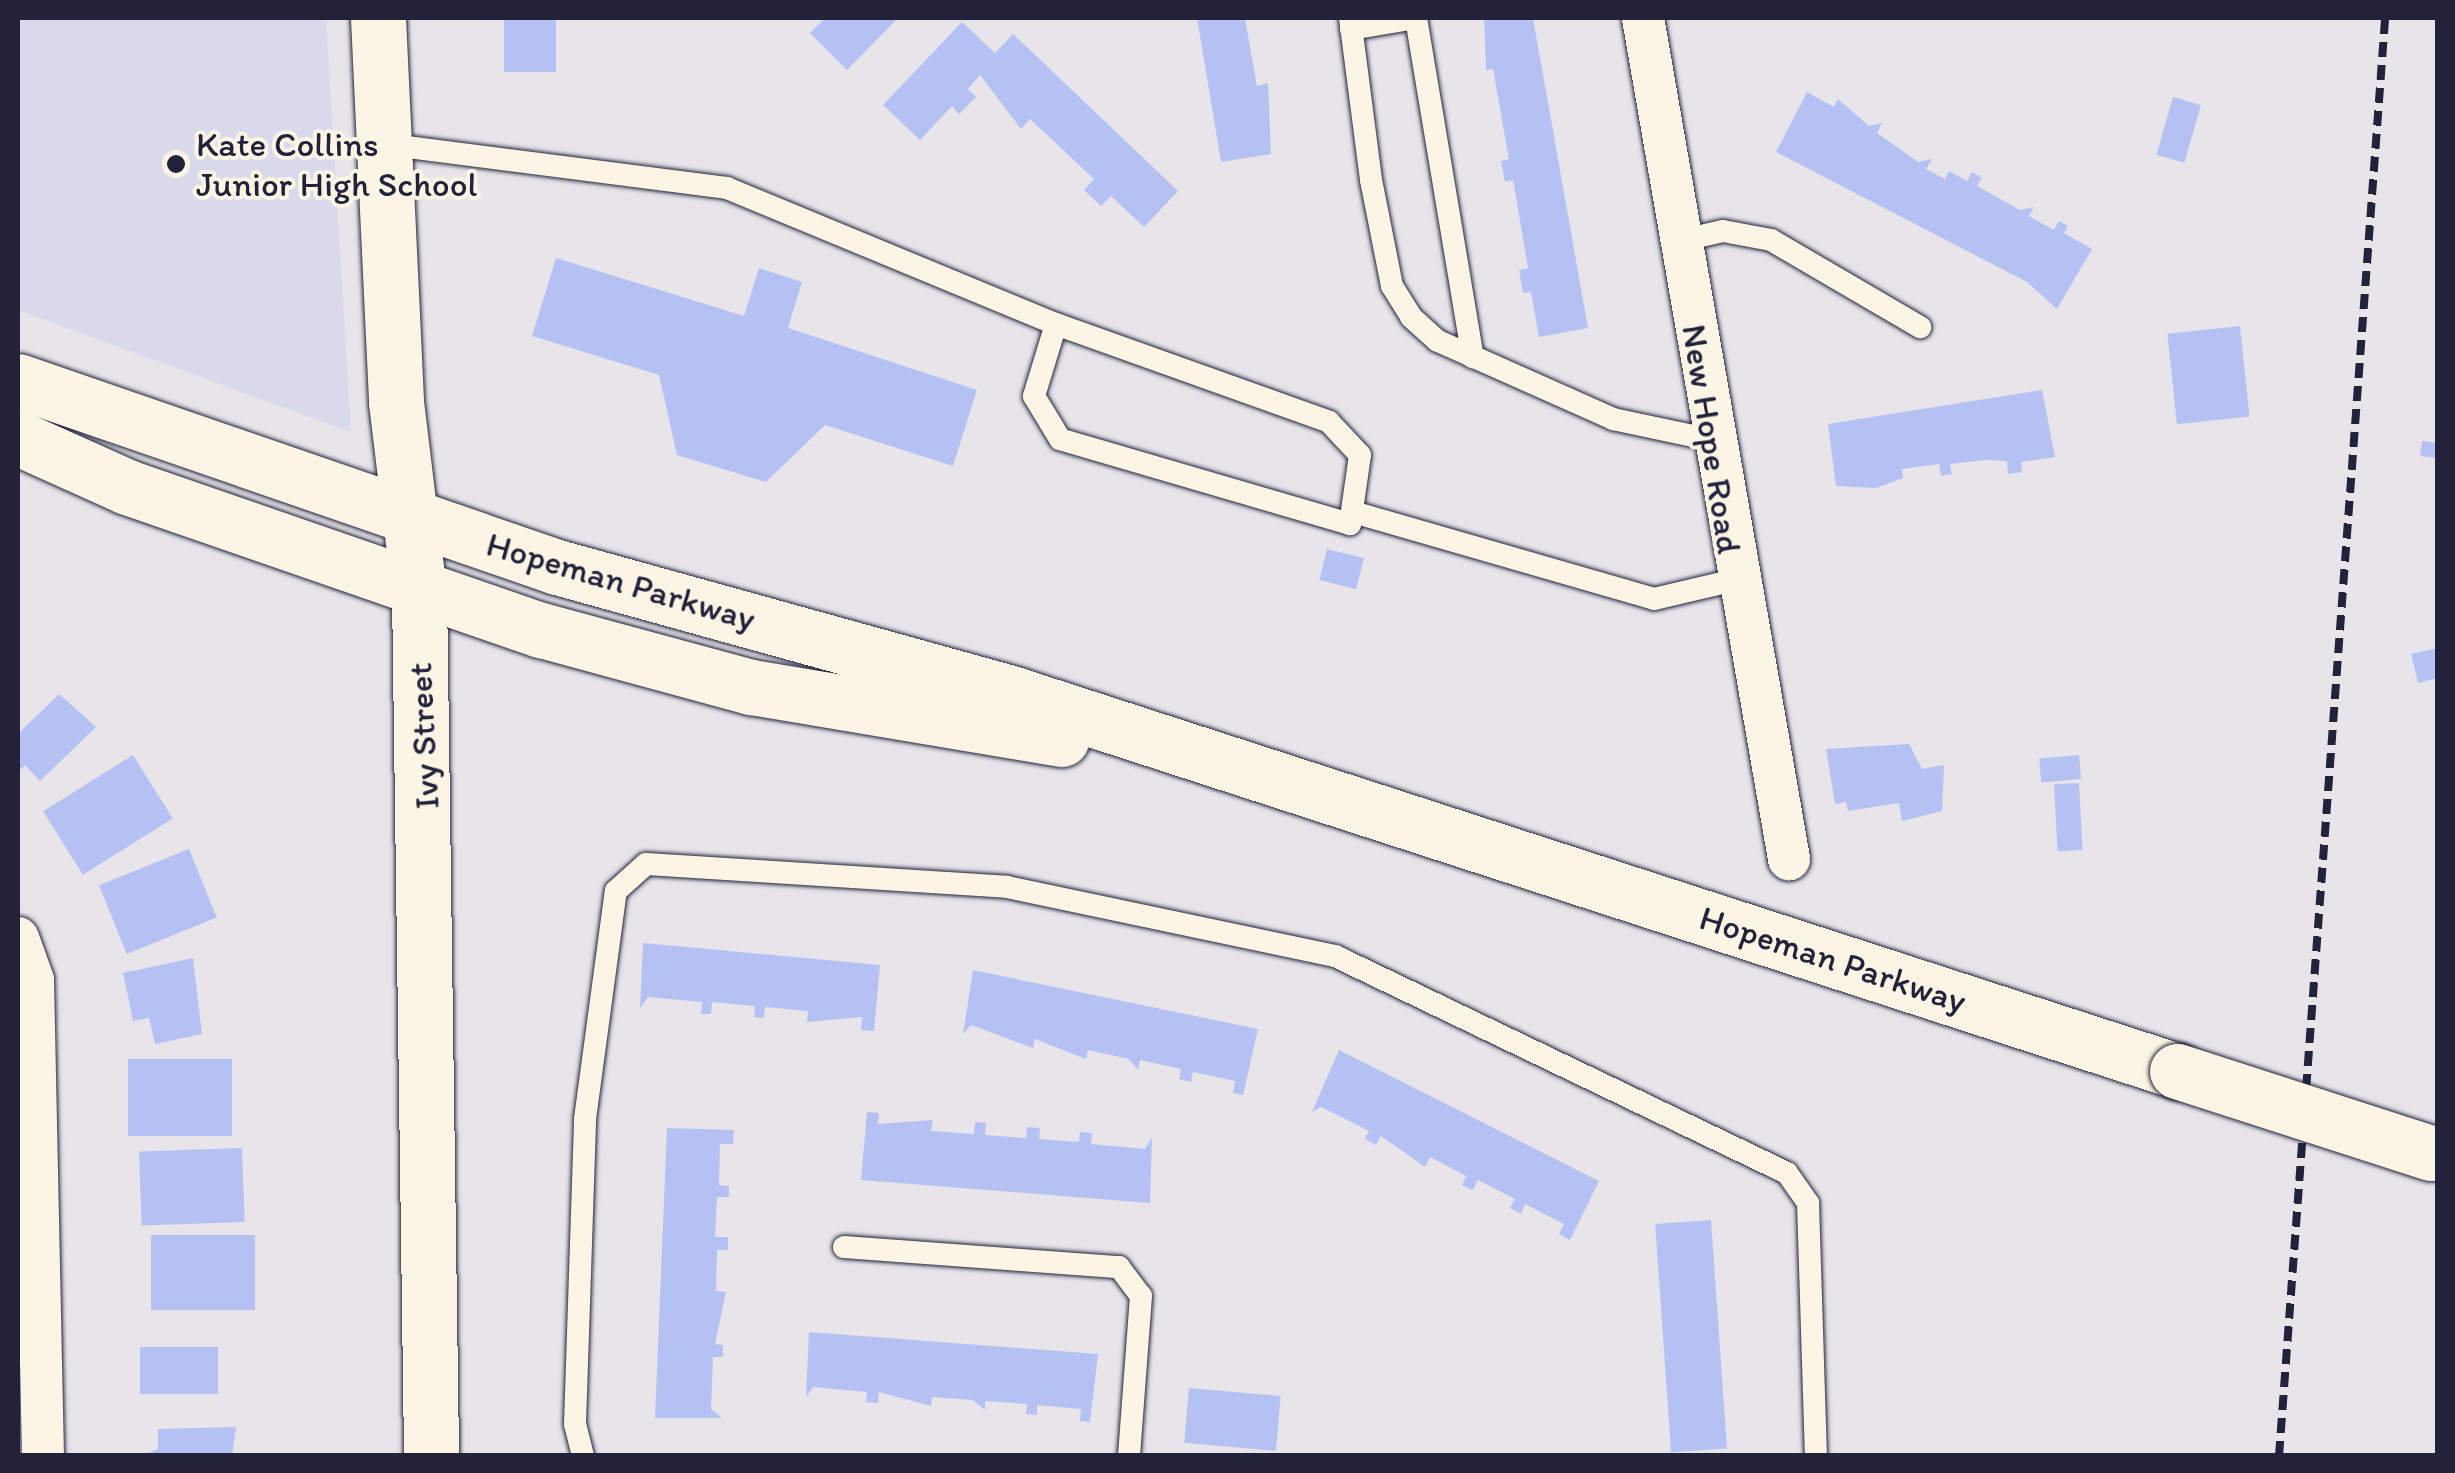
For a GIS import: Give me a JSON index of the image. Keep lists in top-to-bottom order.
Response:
{
  "streets": {
    "main road": ["Hopeman Parkway", "Ivy Street"],
    "street": ["New Hope Road"]
  },
  "crossings": [
    ["Hopeman Parkway", "Ivy Street"]
  ],
  "places": ["Kate Collins Junior High School"]
}
